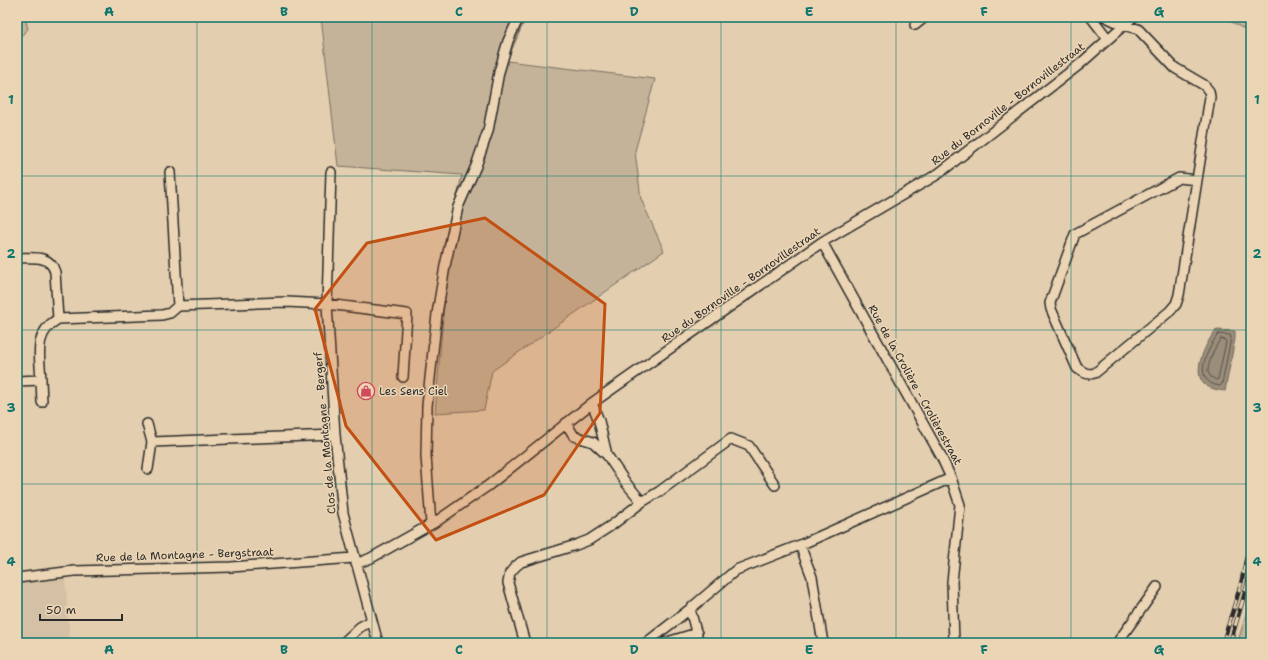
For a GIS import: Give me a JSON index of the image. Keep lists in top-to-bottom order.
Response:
{
  "streets": {
    "street": [
      "Rue du Bornoville - Bornovillestraat",
      "Rue de la Crolière - Crolièrestraat",
      "Clos de la Montagne - Bergerf",
      "Rue de la Montagne - Bergstraat"
    ]
  },
  "crossings": [
    ["Rue du Bornoville - Bornovillestraat", "Rue de la Crolière - Crolièrestraat"],
    ["Rue du Bornoville - Bornovillestraat", "Clos de la Montagne - Bergerf"],
    ["Rue du Bornoville - Bornovillestraat", "Rue de la Montagne - Bergstraat"],
    ["Clos de la Montagne - Bergerf", "Rue de la Montagne - Bergstraat"]
  ],
  "places": {
    "shop": ["Les Sens Ciel"]
  },
  "scale_bar": "50 m",
  "grid": {
    "columns": [
      "A",
      "B",
      "C",
      "D",
      "E",
      "F",
      "G"
    ],
    "rows": [
      "1",
      "2",
      "3",
      "4"
    ]
  }
}
